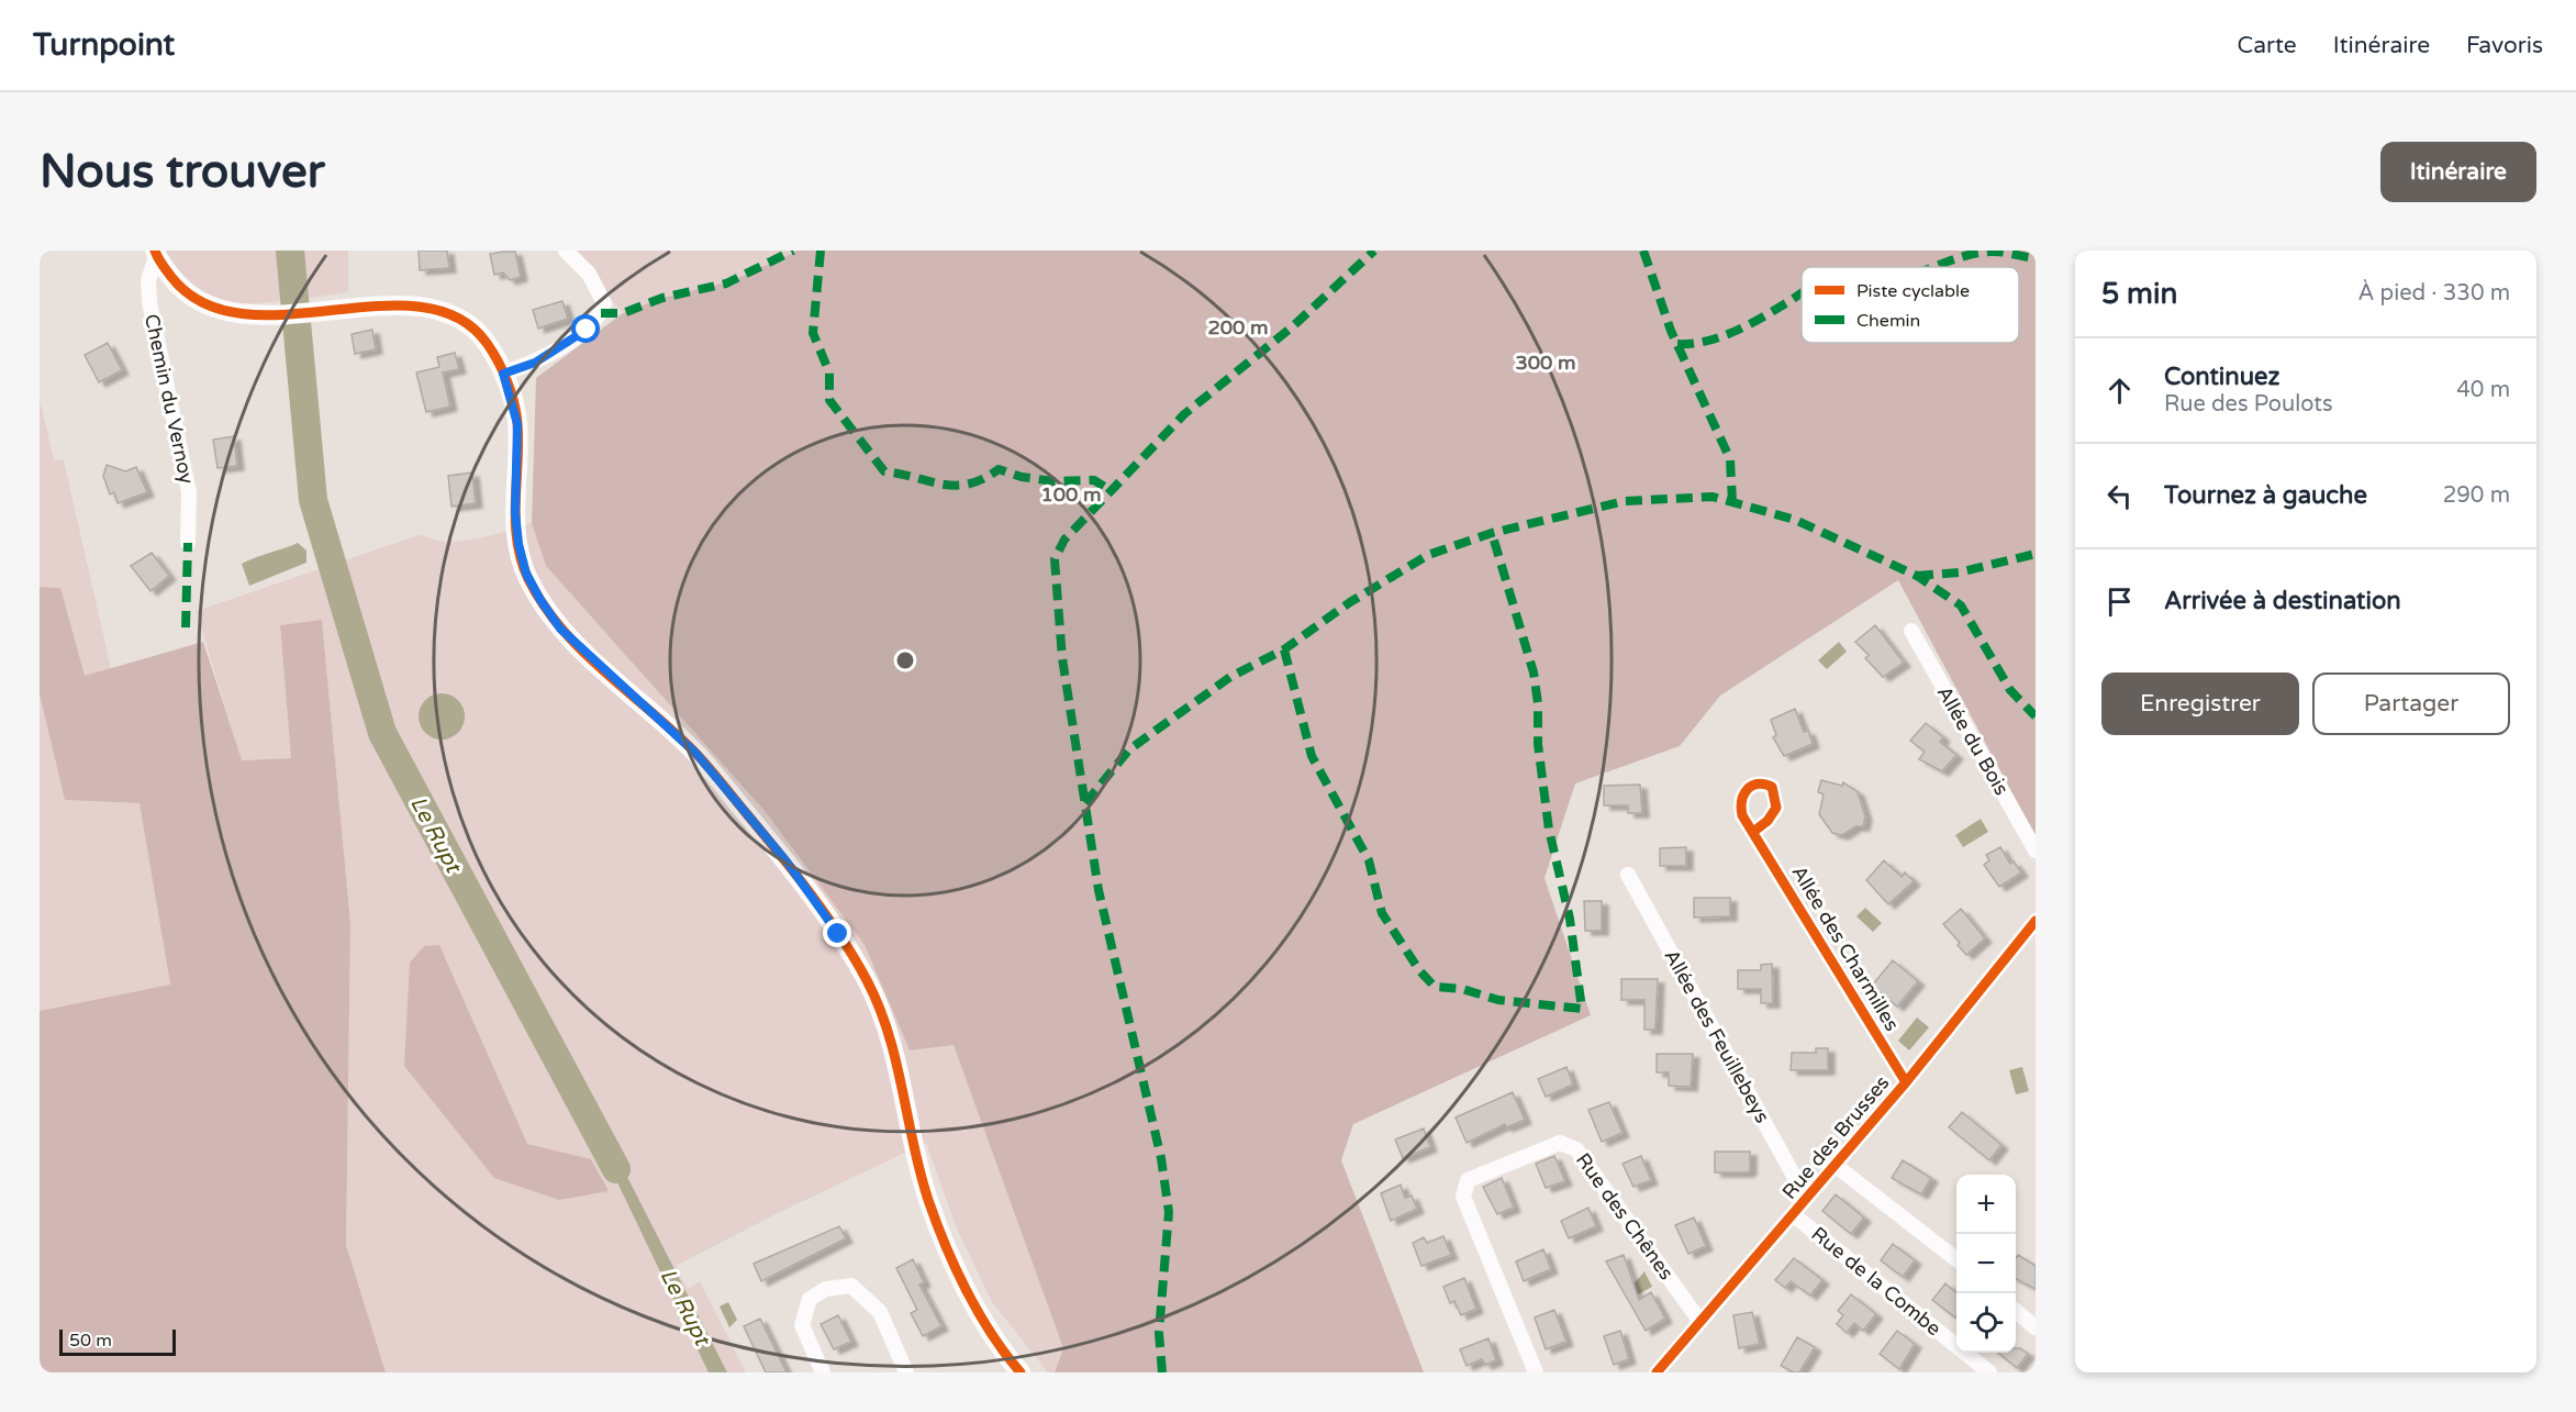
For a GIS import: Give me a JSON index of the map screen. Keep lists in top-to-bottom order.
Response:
{
  "streets": {
    "street": [
      "Chemin du Vernoy",
      "Allée du Bois",
      "Allée des Charmilles",
      "Allée des Feuillebeys",
      "Rue des Brusses",
      "Rue des Chênes",
      "Rue de la Combe"
    ]
  },
  "crossings": [
    ["Allée des Charmilles", "Rue des Brusses"],
    ["Allée des Feuillebeys", "Rue des Brusses"],
    ["Rue des Brusses", "Rue des Chênes"],
    ["Rue des Brusses", "Rue de la Combe"]
  ],
  "water": ["Le Rupt"],
  "legend": ["Piste cyclable", "Chemin"],
  "scale_bar": "50 m",
  "page": {
    "header": "Turnpoint",
    "nav": ["Carte", "Itinéraire", "Favoris"],
    "buttons": [
      "Itinéraire",
      ["Enregistrer", "Partager"]
    ],
    "title": "Nous trouver",
    "heading": ["5 min", "À pied · 330 m"],
    "list": [
      ["Continuez", "Rue des Poulots", "40 m"],
      ["Tournez à gauche", "290 m"],
      "Arrivée à destination"
    ],
    "map_buttons": ["+", "−"],
    "scale": "50 m"
  },
  "rings": ["200 m", "300 m", "100 m"]
}
